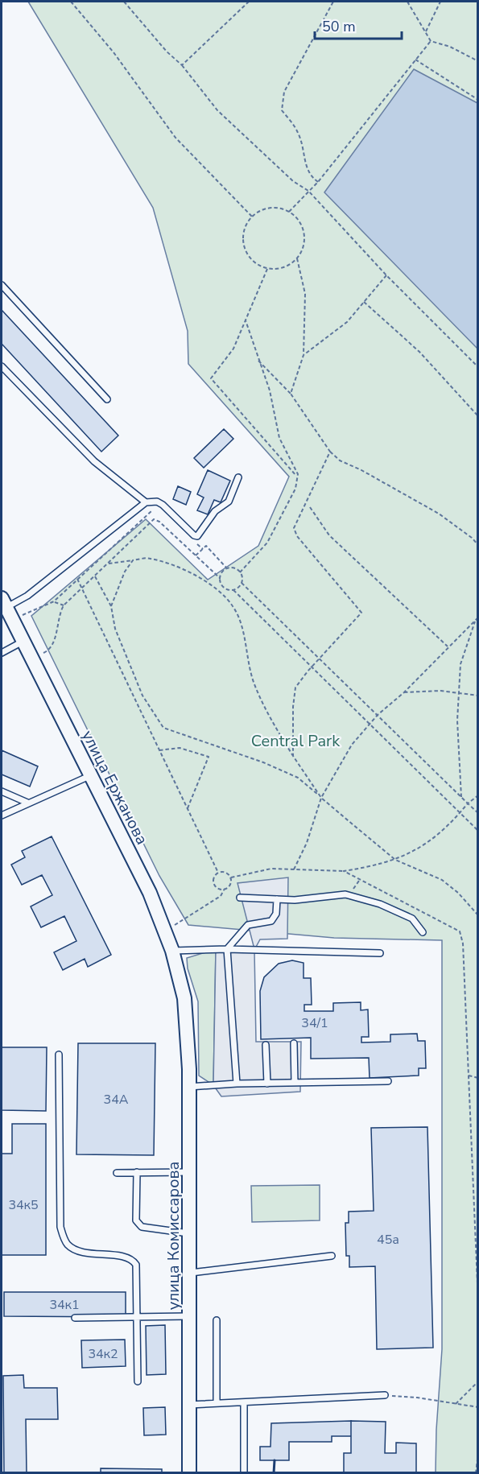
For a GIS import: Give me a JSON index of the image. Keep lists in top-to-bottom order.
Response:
{
  "streets": {
    "street": ["улица Ержанова", "улица Комиссарова"]
  },
  "crossings": [
    ["улица Ержанова", "улица Комиссарова"]
  ],
  "parks": ["Central Park"],
  "house_numbers": [
    "34/1",
    "34А",
    "34к5",
    "45а",
    "34к1",
    "34к2"
  ],
  "scale_bar": "50 m"
}
